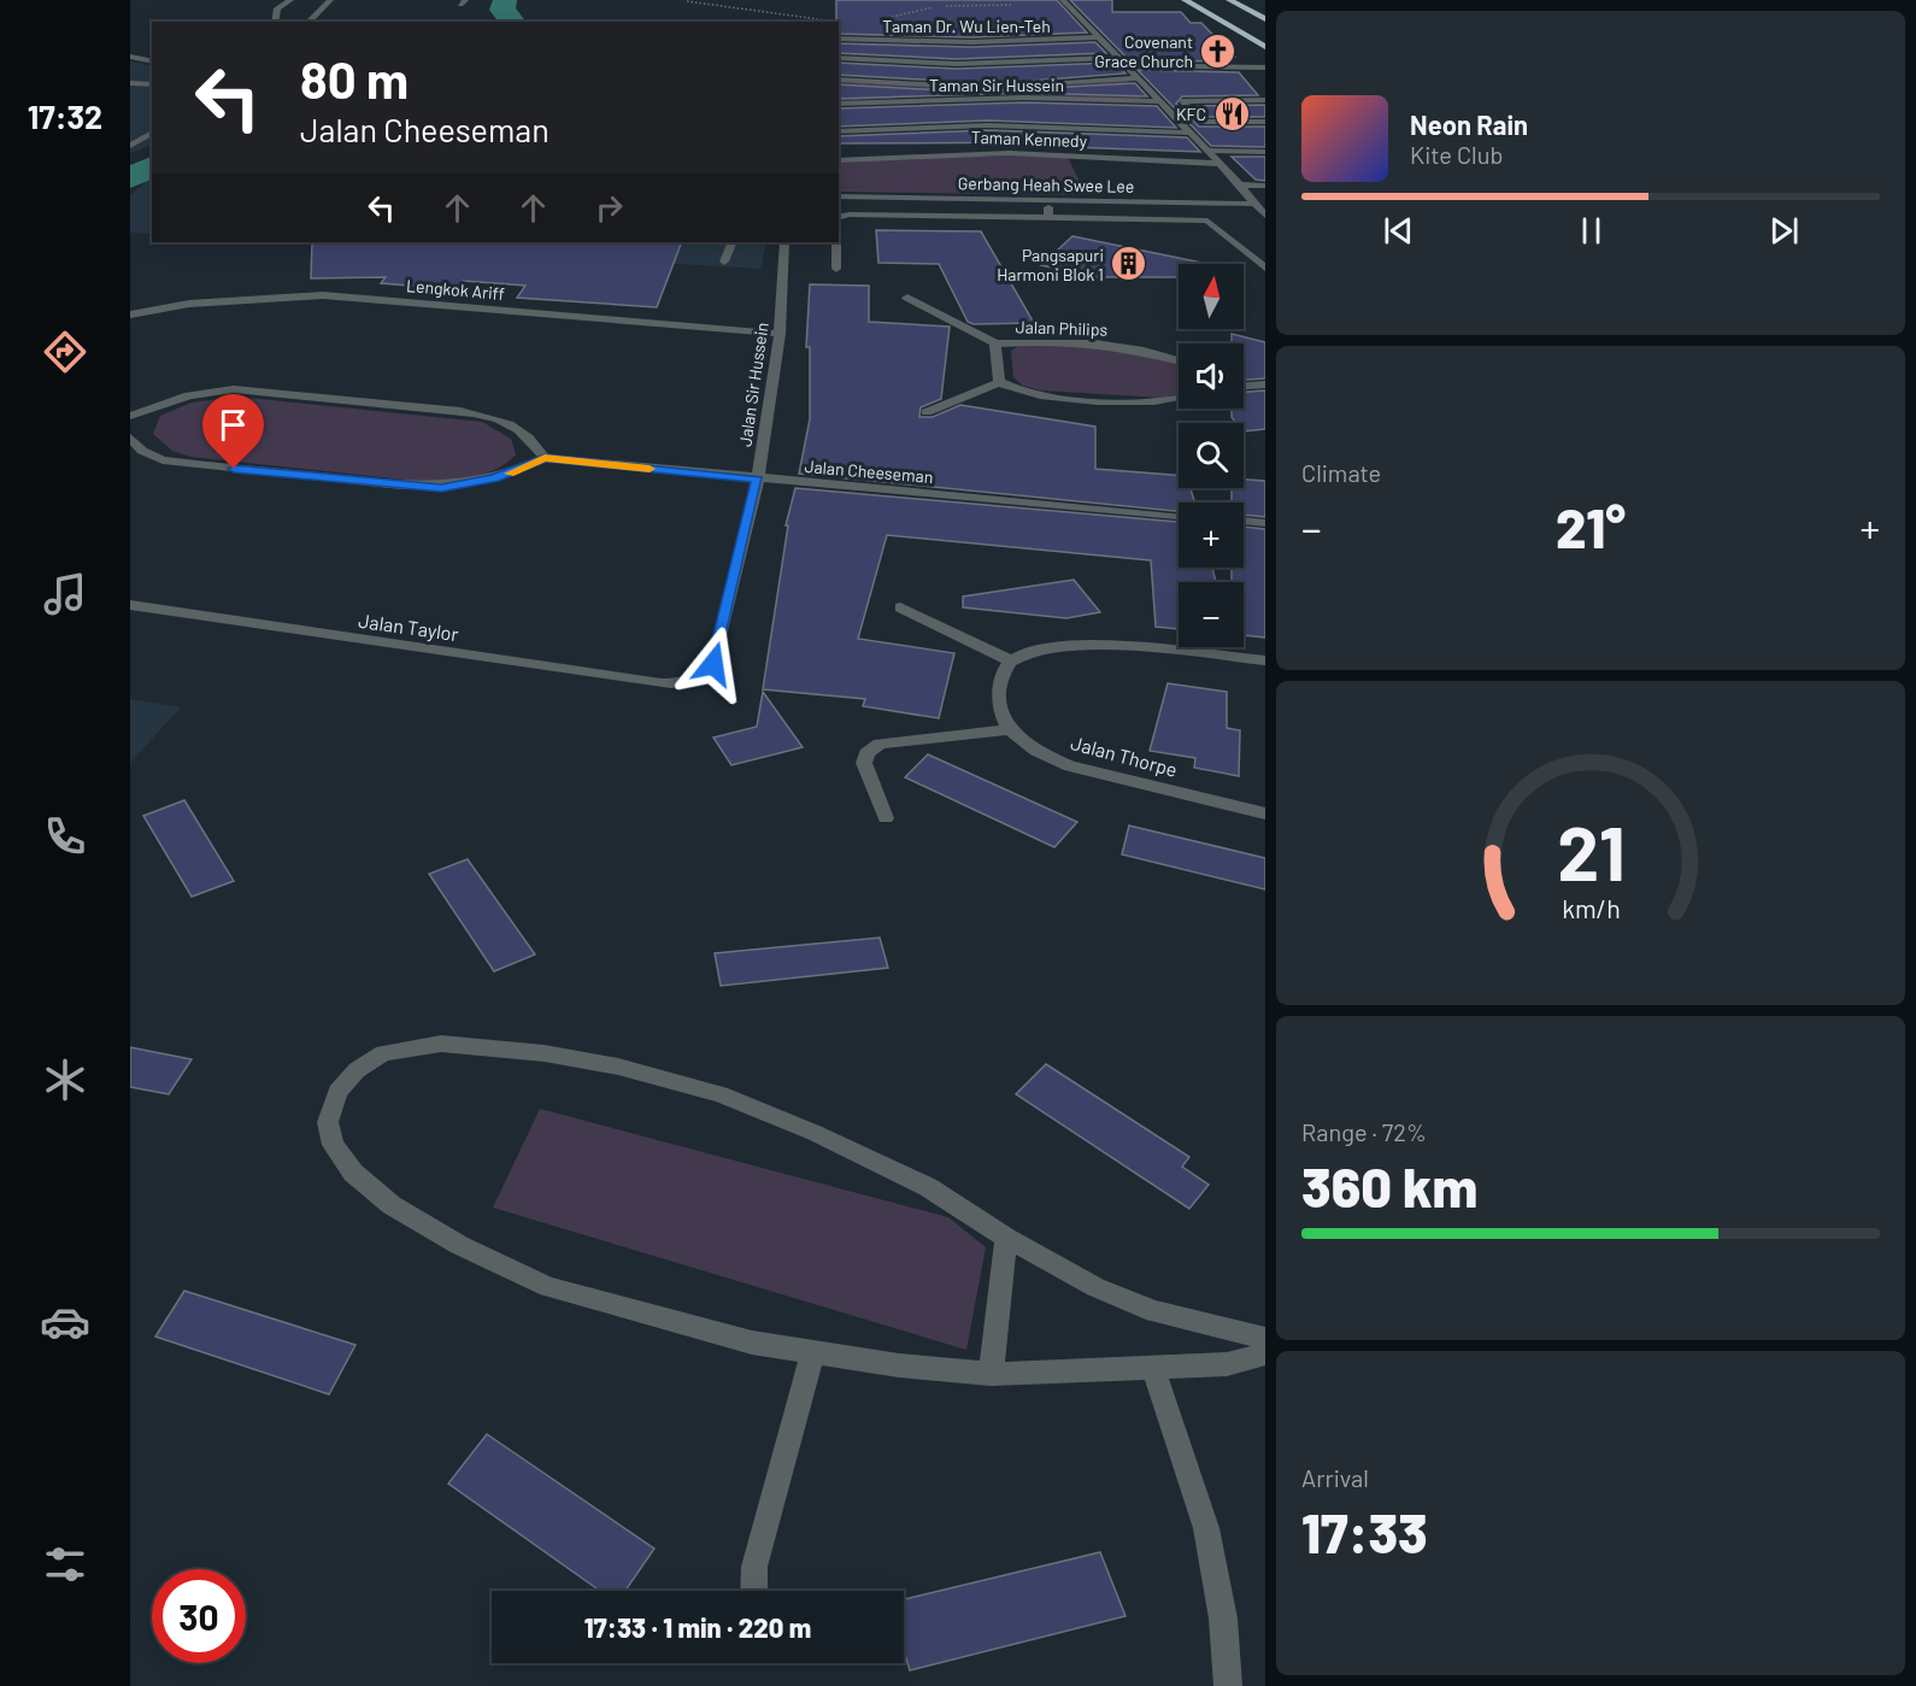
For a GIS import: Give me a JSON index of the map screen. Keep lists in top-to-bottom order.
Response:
{
  "streets": {
    "street": [
      "Taman Dr. Wu Lien-Teh",
      "Taman Sir Hussein",
      "Taman Kennedy",
      "Gerbang Heah Swee Lee",
      "Lengkok Ariff",
      "Jalan Philips",
      "Jalan Sir Hussein",
      "Jalan Cheeseman",
      "Jalan Taylor",
      "Jalan Thorpe"
    ]
  },
  "crossings": [
    ["Lengkok Ariff", "Jalan Sir Hussein"],
    ["Jalan Sir Hussein", "Jalan Cheeseman"],
    ["Jalan Sir Hussein", "Jalan Taylor"]
  ],
  "places": {
    "church": ["Covenant Grace Church"],
    "restaurant": ["KFC"],
    "building": ["Pangsapuri Harmoni Blok 1"]
  },
  "north": "top",
  "page": {
    "tabs": "17:32",
    "turn": ["80 m", "Jalan Cheeseman"],
    "song": ["Neon Rain", "Kite Club"],
    "map_buttons": ["+", "−"],
    "tile": [
      "Climate",
      ["Range · 72%", "360 km"],
      ["Arrival", "17:33"]
    ],
    "heat": ["−", "21°", "+"],
    "limit": "30",
    "trip": "17:33 · 1 min · 220 m",
    "gauge": ["21", "km/h"]
  }
}
